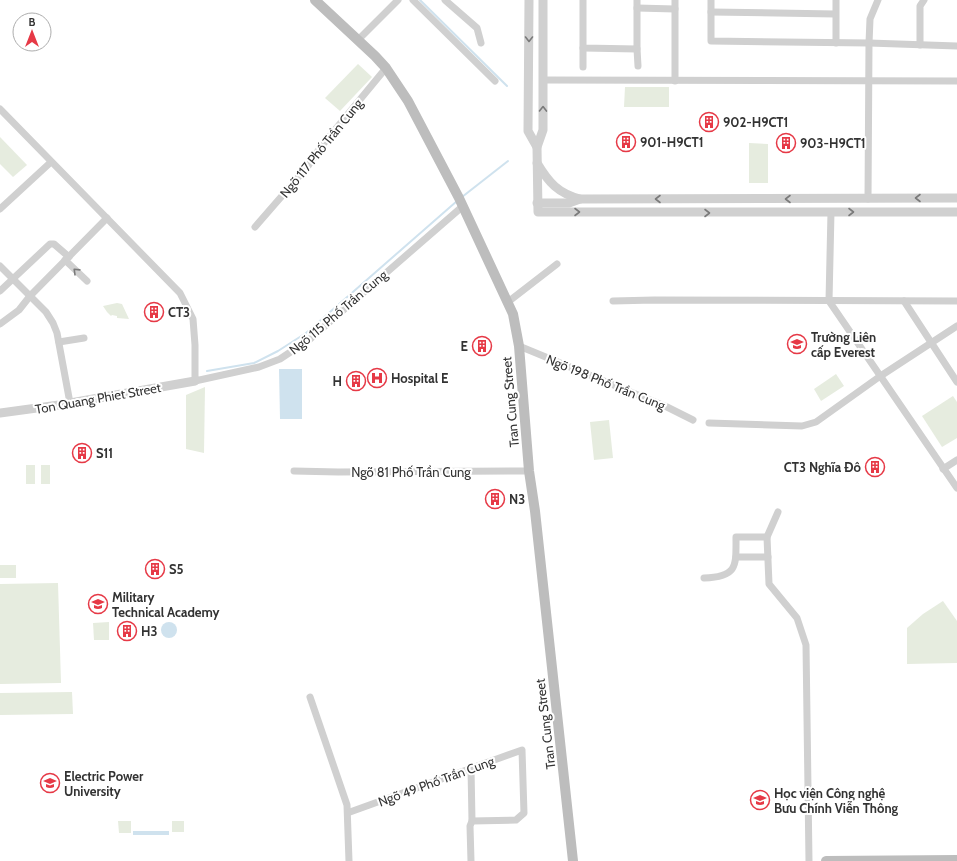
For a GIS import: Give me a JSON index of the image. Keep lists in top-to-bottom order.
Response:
{
  "streets": {
    "main road": ["Tran Cung Street"],
    "street": [
      "Ngõ 117 Phố Trần Cung",
      "Ngõ 115 Phố Trần Cung",
      "Ngõ 198 Phố Trần Cung",
      "Ton Quang Phiet Street",
      "Ngõ 81 Phố Trần Cung",
      "Ngõ 49 Phố Trần Cung"
    ]
  },
  "crossings": [
    ["Ngõ 117 Phố Trần Cung", "Tran Cung Street"],
    ["Ngõ 115 Phố Trần Cung", "Ton Quang Phiet Street"],
    ["Ngõ 115 Phố Trần Cung", "Tran Cung Street"],
    ["Ngõ 198 Phố Trần Cung", "Tran Cung Street"],
    ["Tran Cung Street", "Ngõ 81 Phố Trần Cung"]
  ],
  "places": {
    "building": [
      "902-H9CT1",
      "901-H9CT1",
      "903-H9CT1",
      "CT3",
      "E",
      "H",
      "S11",
      "CT3 Nghĩa Đô",
      "N3",
      "S5",
      "H3"
    ],
    "school or university": [
      "Trường Liên cấp Everest",
      "Military Technical Academy",
      "Electric Power University",
      "Học viện Công nghệ Bưu Chính Viễn Thông"
    ],
    "hospital": ["Hospital E"]
  },
  "north": "top"
}
